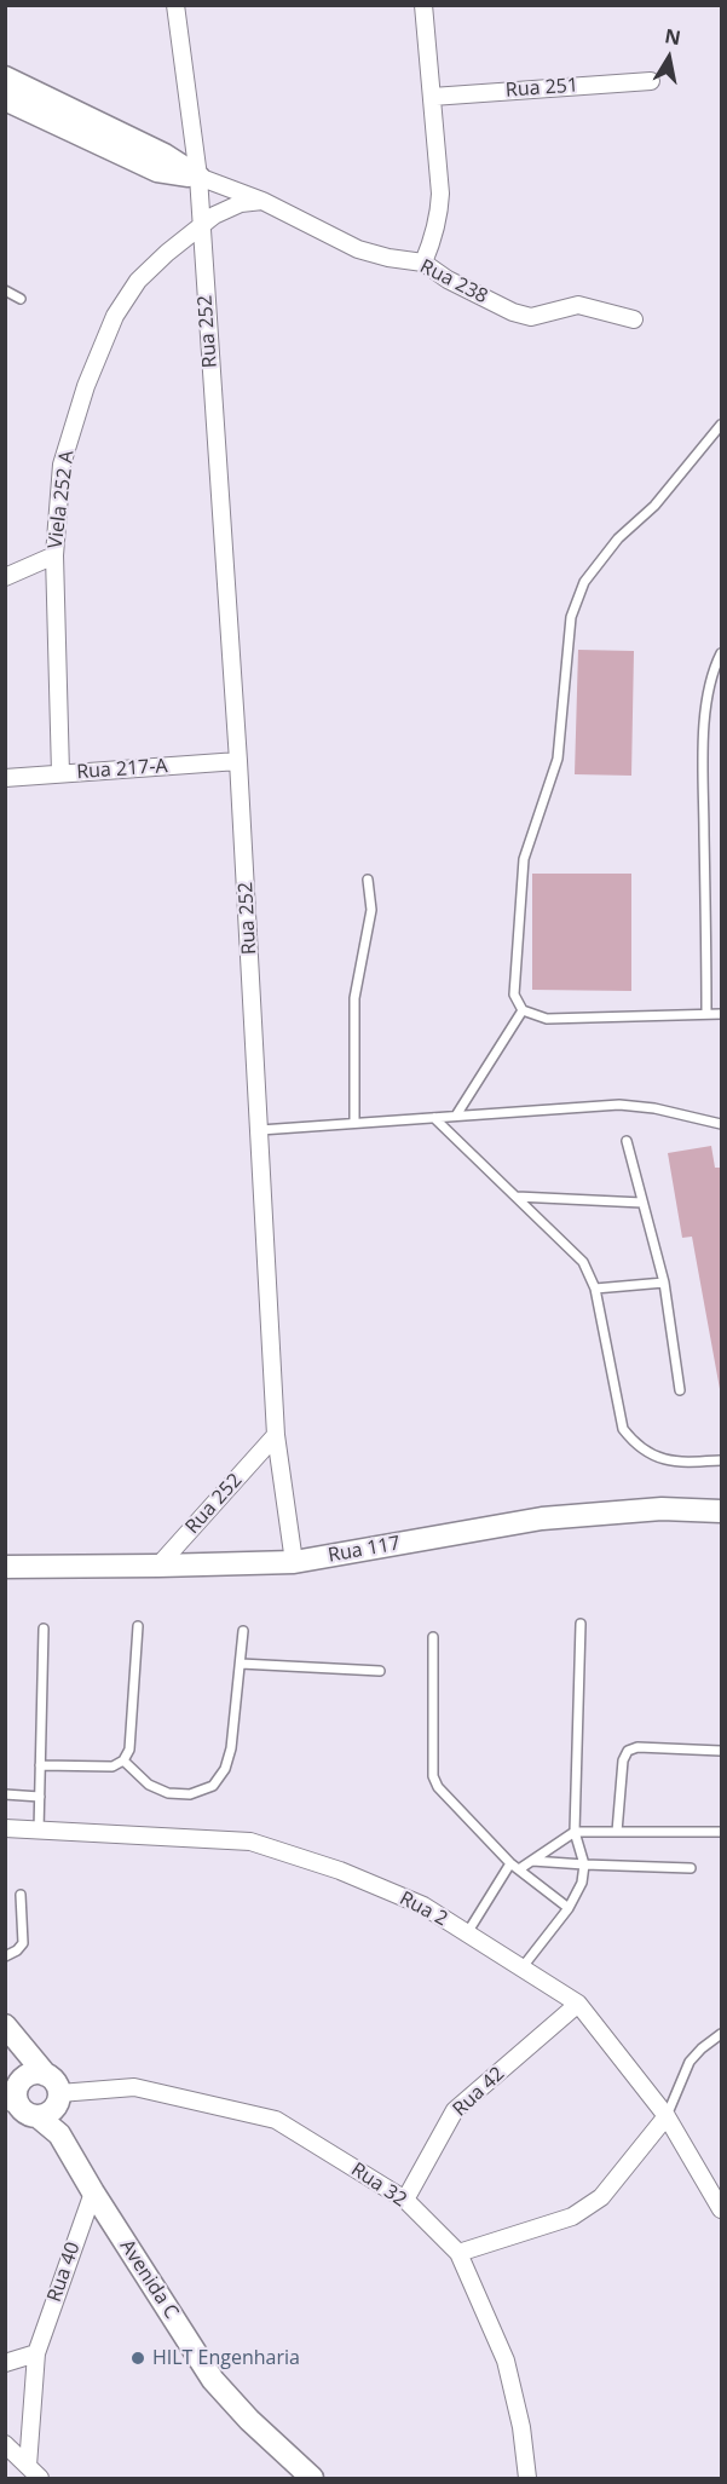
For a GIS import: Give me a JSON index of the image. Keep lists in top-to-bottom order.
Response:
{
  "streets": {
    "street": [
      "Rua 251",
      "Rua 238",
      "Rua 252",
      "Viela 252 A",
      "Rua 217-A",
      "Rua 117",
      "Rua 2",
      "Rua 42",
      "Rua 32",
      "Rua 40",
      "Avenida C"
    ]
  },
  "crossings": [
    ["Rua 238", "Rua 252"],
    ["Rua 252", "Viela 252 A"],
    ["Rua 252", "Rua 217-A"],
    ["Rua 252", "Rua 117"],
    ["Viela 252 A", "Rua 217-A"],
    ["Rua 2", "Rua 42"],
    ["Rua 42", "Rua 32"],
    ["Rua 32", "Avenida C"],
    ["Rua 40", "Avenida C"]
  ],
  "places": ["HILT Engenharia"],
  "north": "top"
}
